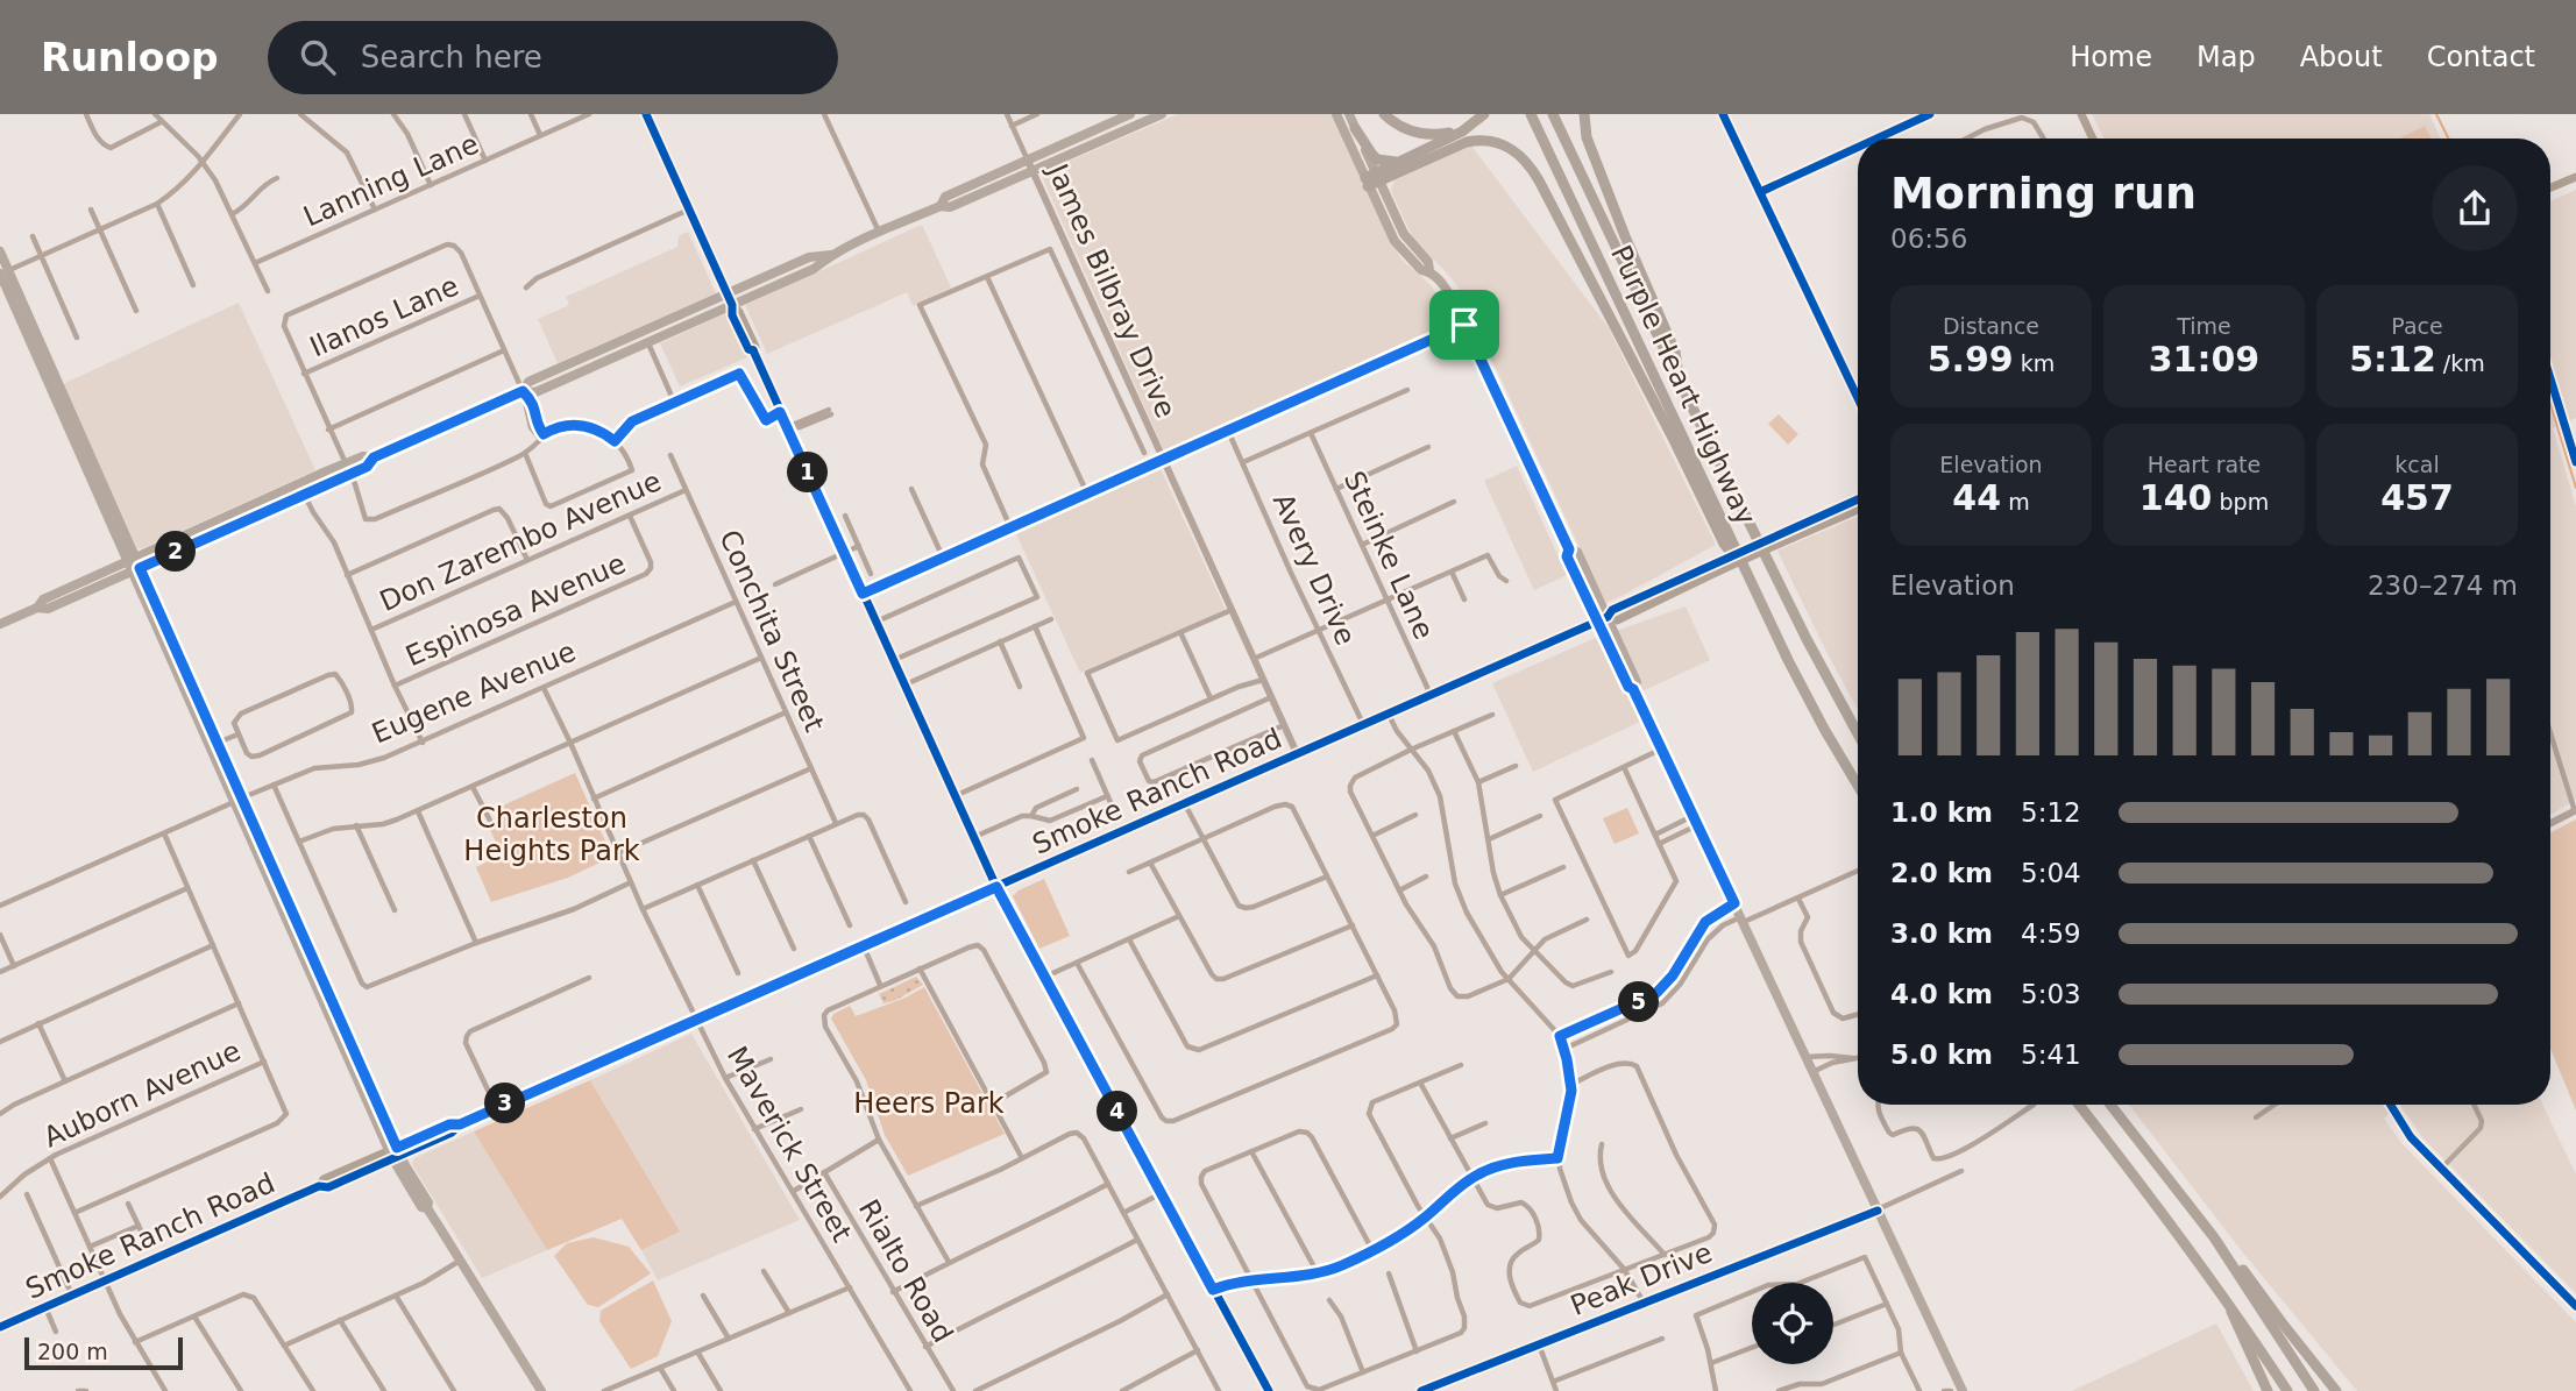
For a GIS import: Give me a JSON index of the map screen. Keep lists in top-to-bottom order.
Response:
{
  "streets": {
    "highway": ["Purple Heart Highway"],
    "main road": ["Smoke Ranch Road"],
    "street": [
      "Lanning Lane",
      "James Bilbray Drive",
      "Ilanos Lane",
      "Don Zarembo Avenue",
      "Steinke Lane",
      "Avery Drive",
      "Espinosa Avenue",
      "Conchita Street",
      "Eugene Avenue",
      "Auborn Avenue",
      "Maverick Street",
      "Rialto Road",
      "Peak Drive"
    ]
  },
  "crossings": [
    ["James Bilbray Drive", "Smoke Ranch Road"],
    ["Don Zarembo Avenue", "Espinosa Avenue"],
    ["Don Zarembo Avenue", "Conchita Street"],
    ["Steinke Lane", "Smoke Ranch Road"],
    ["Avery Drive", "Smoke Ranch Road"],
    ["Conchita Street", "Eugene Avenue"],
    ["Eugene Avenue", "Maverick Street"],
    ["Smoke Ranch Road", "Maverick Street"]
  ],
  "parks": ["Charleston Heights Park", "Heers Park"],
  "scale_bar": "200 m",
  "page": {
    "header": "Runloop",
    "search": "Search here",
    "nav": [
      "Home",
      "Map",
      "About",
      "Contact"
    ],
    "heading": ["Morning run", "06:56"],
    "stats": [
      ["Distance", "5.99 km"],
      ["Time", "31:09"],
      ["Pace", "5:12 /km"],
      ["Elevation", "44 m"],
      ["Heart rate", "140 bpm"],
      ["kcal", "457"]
    ],
    "pins": [
      "1",
      "2",
      "5",
      "3",
      "4"
    ],
    "chart": ["Elevation", "230–274 m"],
    "list": [
      {
        "name": "1.0 km",
        "note": "5:12"
      },
      {
        "name": "2.0 km",
        "note": "5:04"
      },
      {
        "name": "3.0 km",
        "note": "4:59"
      },
      {
        "name": "4.0 km",
        "note": "5:03"
      },
      {
        "name": "5.0 km",
        "note": "5:41"
      }
    ],
    "scale": "200 m"
  }
}
